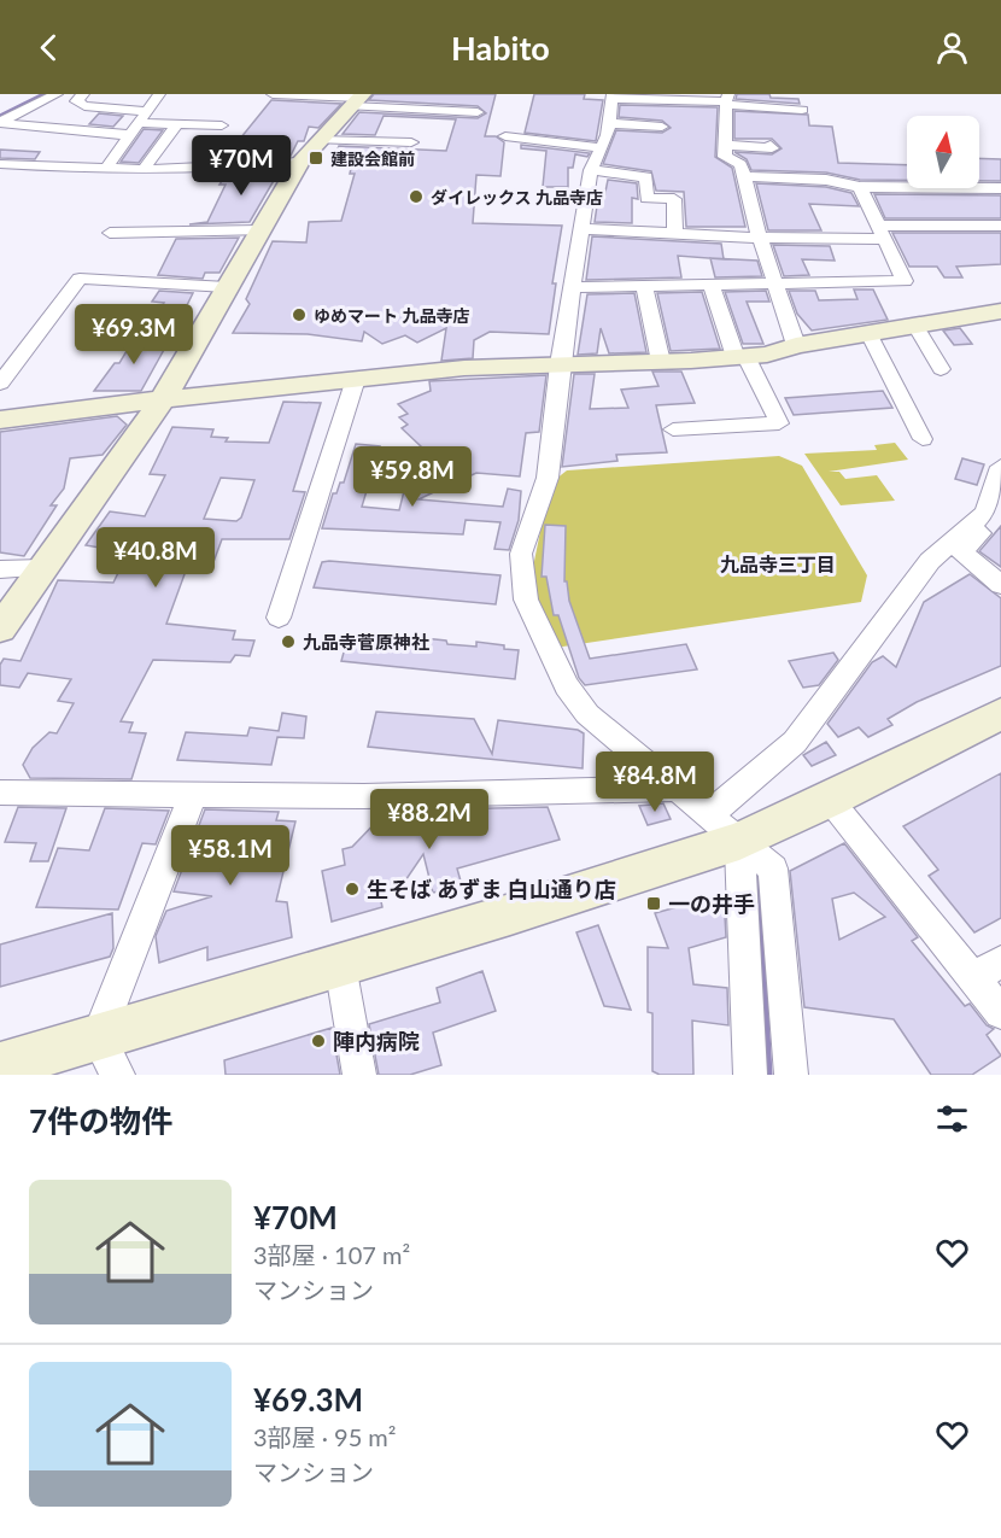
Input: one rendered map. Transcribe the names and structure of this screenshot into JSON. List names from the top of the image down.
{
  "districts": ["九品寺三丁目"],
  "places": {
    "transit": ["建設会館前", "一の井手"],
    "other": [
      "ダイレックス 九品寺店",
      "ゆめマート 九品寺店",
      "九品寺菅原神社",
      "生そば あずま 白山通り店",
      "陣内病院"
    ]
  },
  "north": "top",
  "page": {
    "header": "Habito",
    "price": [
      "¥70M",
      "¥69.3M",
      "¥59.8M",
      "¥40.8M",
      "¥84.8M",
      "¥88.2M",
      "¥58.1M"
    ],
    "heading": "7件の物件",
    "list": [
      {
        "name": "¥70M",
        "note": "3部屋 · 107 m² · マンション"
      },
      {
        "name": "¥69.3M",
        "note": "3部屋 · 95 m² · マンション"
      }
    ]
  }
}
